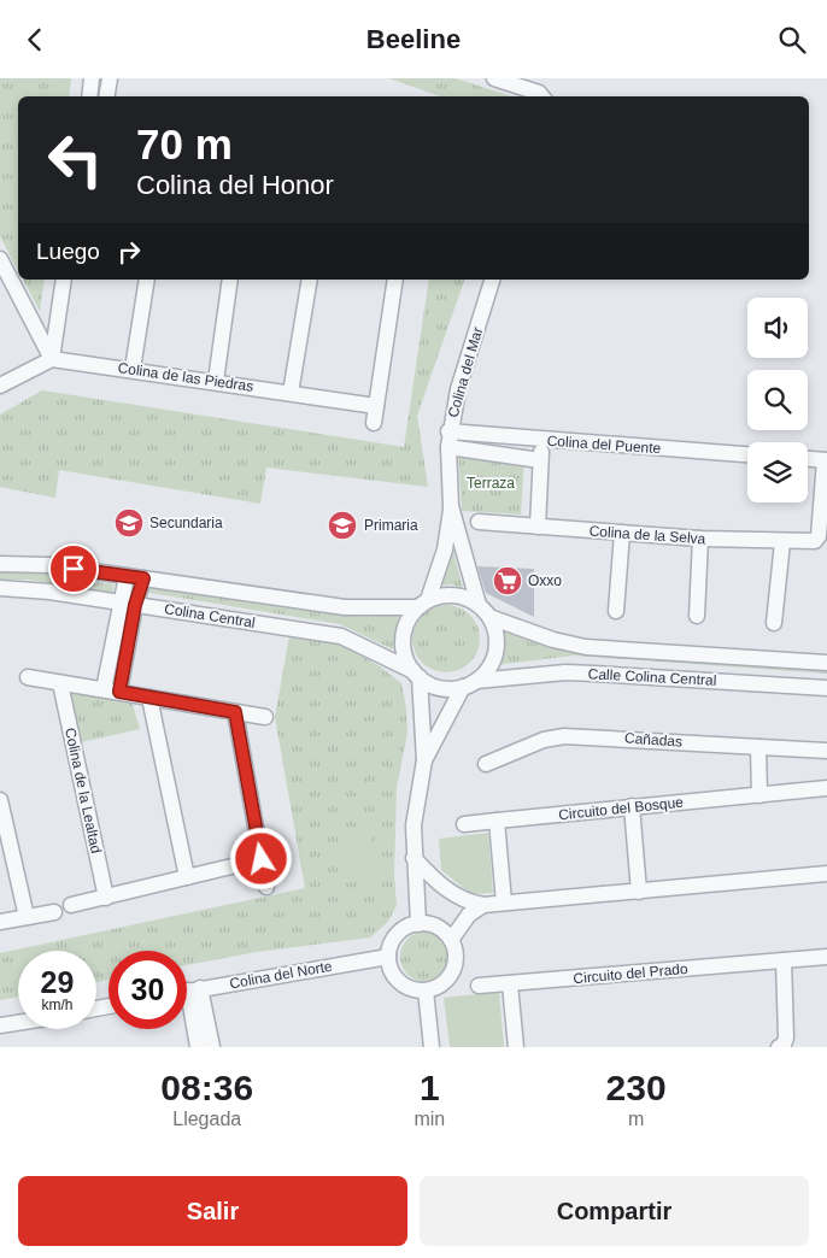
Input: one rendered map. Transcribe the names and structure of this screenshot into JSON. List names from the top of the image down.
{
  "streets": {
    "street": [
      "Colina del Mar",
      "Colina de las Piedras",
      "Colina del Puente",
      "Colina de la Selva",
      "Colina Central",
      "Calle Colina Central",
      "Cañadas",
      "Colina de la Lealtad",
      "Circuito del Bosque",
      "Circuito del Prado",
      "Colina del Norte"
    ]
  },
  "crossings": [
    ["Colina del Mar", "Colina del Puente"],
    ["Colina del Mar", "Colina Central"],
    ["Colina del Mar", "Calle Colina Central"],
    ["Colina Central", "Calle Colina Central"]
  ],
  "parks": ["Terraza"],
  "places": {
    "school or university": ["Secundaria", "Primaria"],
    "supermarket": ["Oxxo"]
  },
  "page": {
    "header": "Beeline",
    "turn": ["70 m", "Colina del Honor"],
    "then": "Luego",
    "speed": "29 km/h",
    "limit": "30",
    "eta": [
      "08:36",
      "Llegada",
      "1",
      "min",
      "230",
      "m"
    ],
    "buttons": ["Salir", "Compartir"]
  }
}
